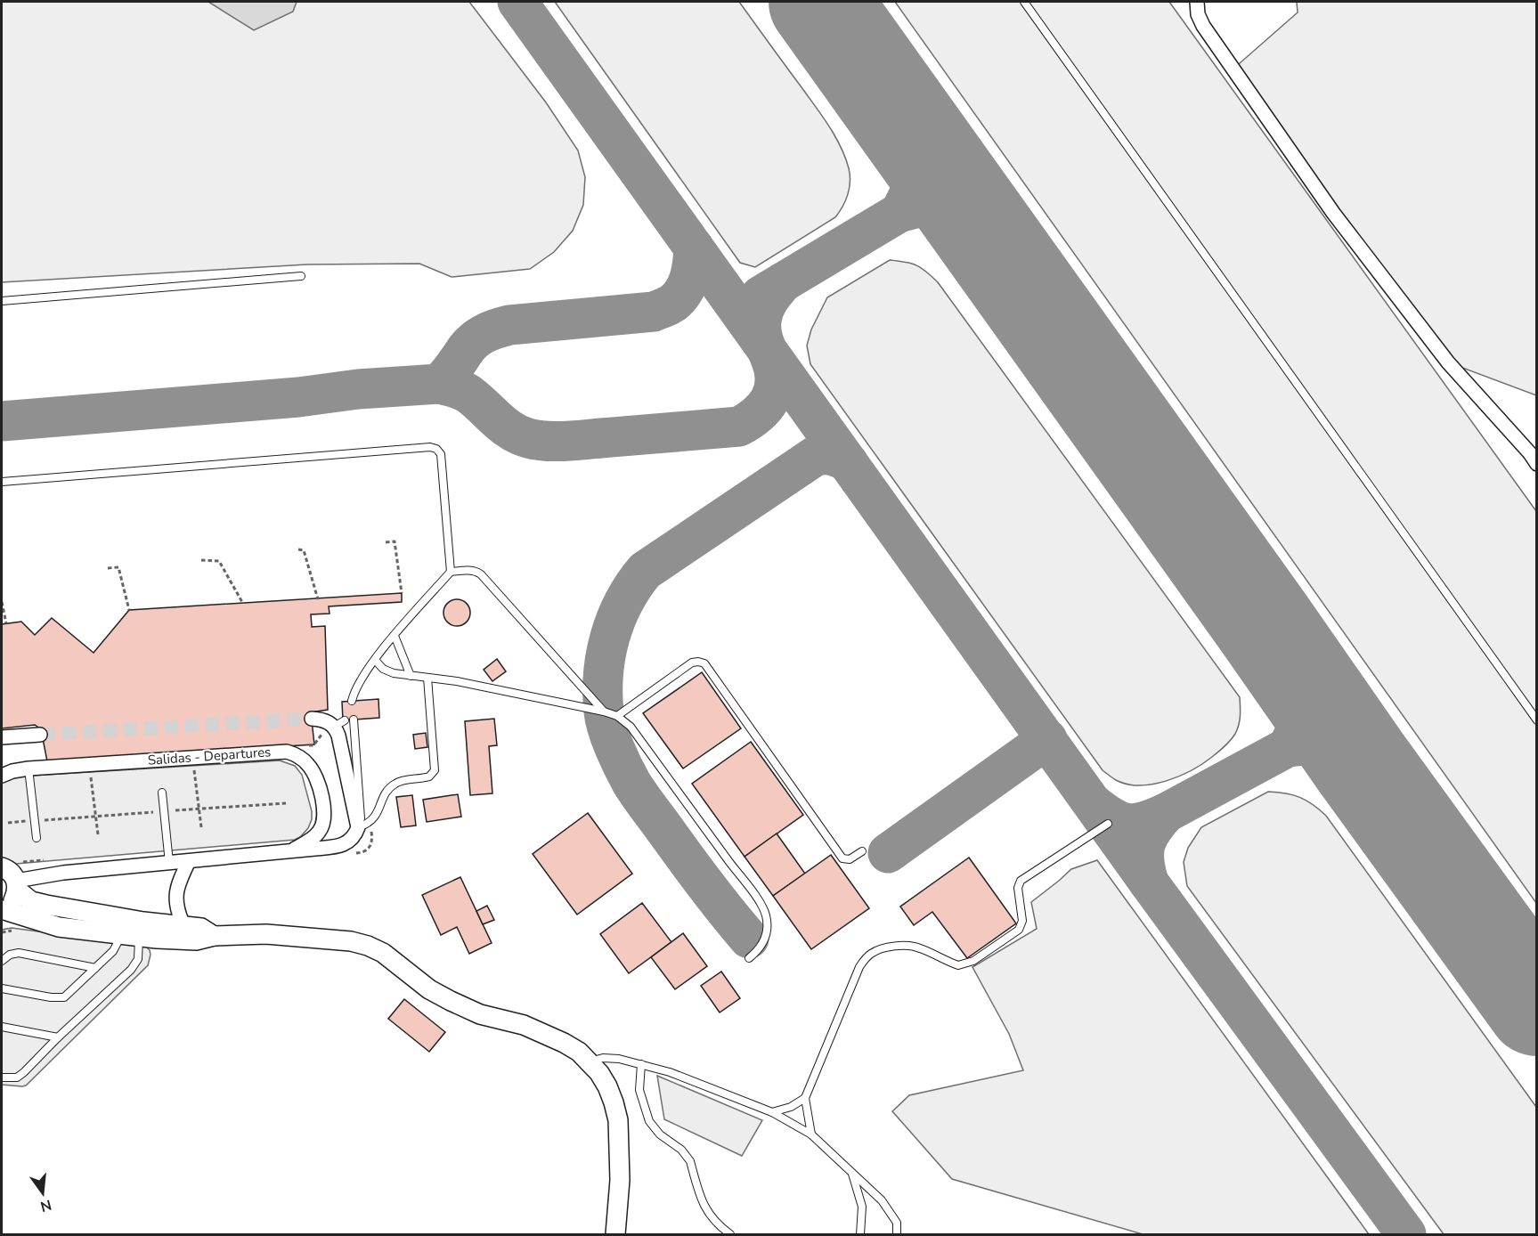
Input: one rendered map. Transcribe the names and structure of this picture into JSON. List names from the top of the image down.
{
  "streets": {
    "street": ["Salidas - Departures"]
  },
  "north": "bottom"
}
